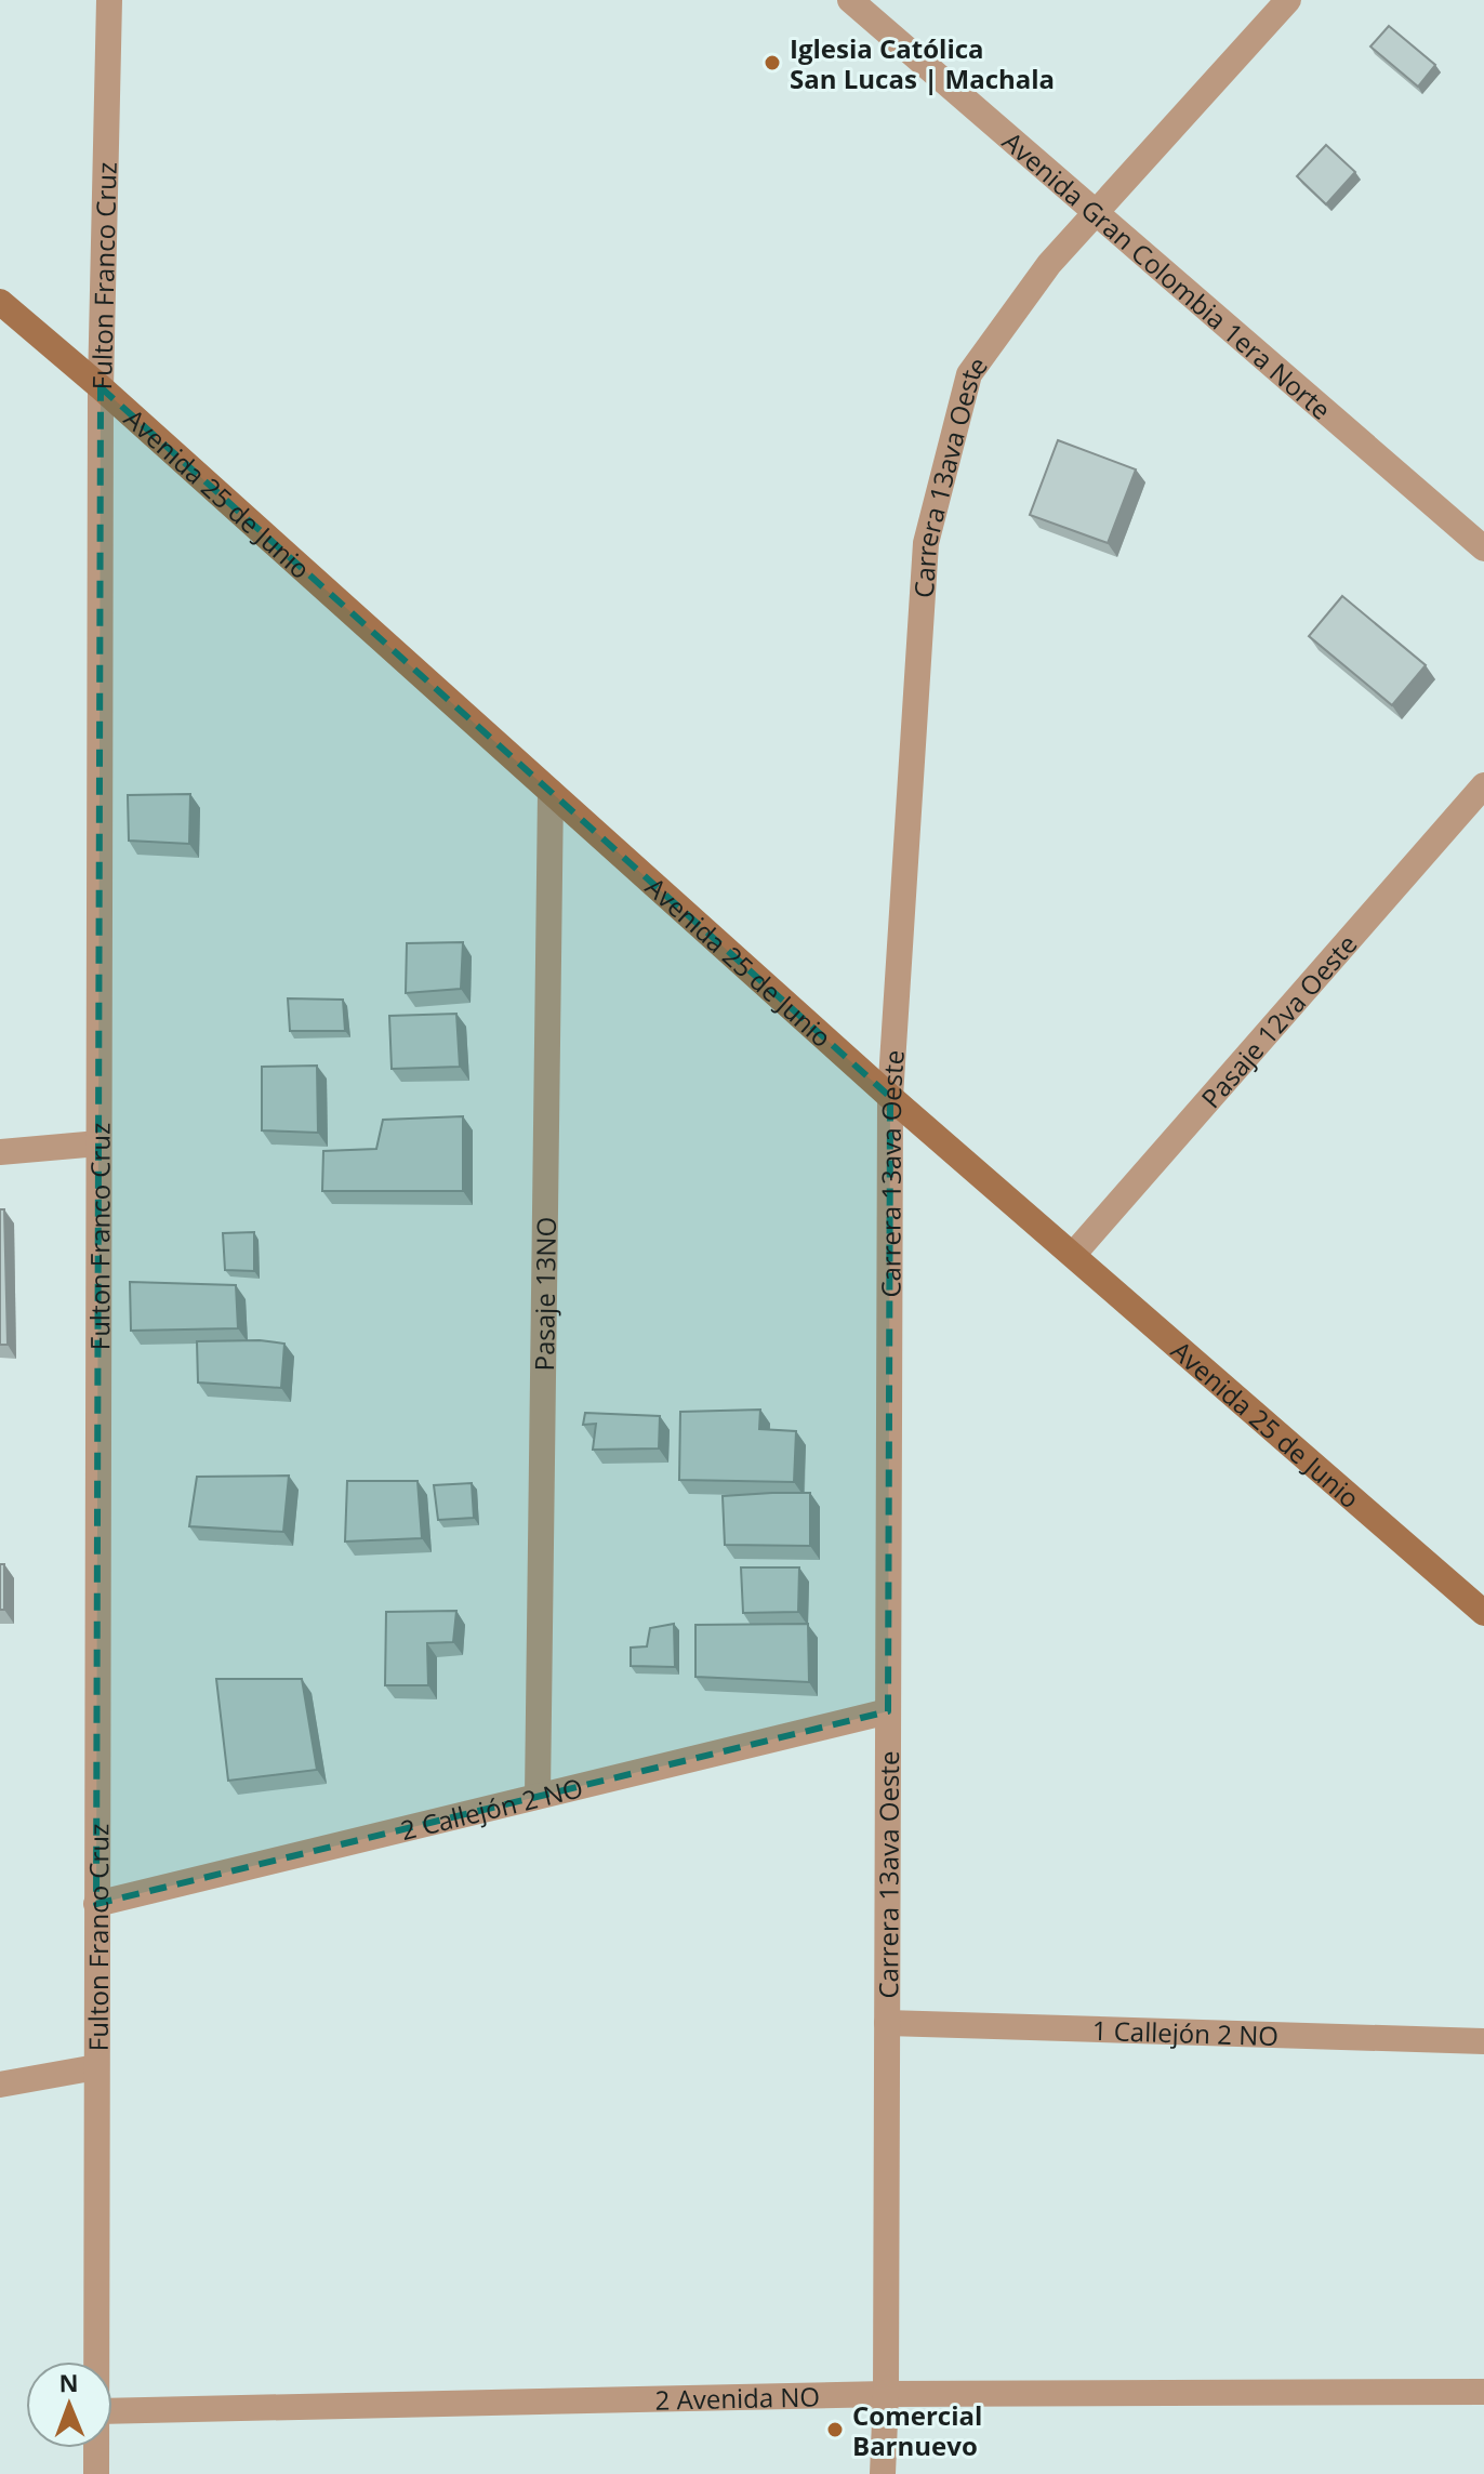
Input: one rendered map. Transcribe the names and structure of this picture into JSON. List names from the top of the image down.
{
  "streets": {
    "street": [
      "Avenida Gran Colombia 1era Norte",
      "Fulton Franco Cruz",
      "Carrera 13ava Oeste",
      "Avenida 25 de Junio",
      "Pasaje 12va Oeste",
      "Pasaje 13NO",
      "2 Callejón 2 NO",
      "1 Callejón 2 NO",
      "2 Avenida NO"
    ]
  },
  "crossings": [
    ["Avenida Gran Colombia 1era Norte", "Carrera 13ava Oeste"],
    ["Fulton Franco Cruz", "Avenida 25 de Junio"],
    ["Fulton Franco Cruz", "2 Callejón 2 NO"],
    ["Carrera 13ava Oeste", "Avenida 25 de Junio"],
    ["Carrera 13ava Oeste", "2 Callejón 2 NO"],
    ["Carrera 13ava Oeste", "1 Callejón 2 NO"],
    ["Carrera 13ava Oeste", "2 Avenida NO"],
    ["Avenida 25 de Junio", "Pasaje 12va Oeste"],
    ["Avenida 25 de Junio", "Pasaje 13NO"],
    ["Pasaje 13NO", "2 Callejón 2 NO"]
  ],
  "places": ["Iglesia Católica San Lucas | Machala", "Comercial Barnuevo"],
  "north": "top"
}
